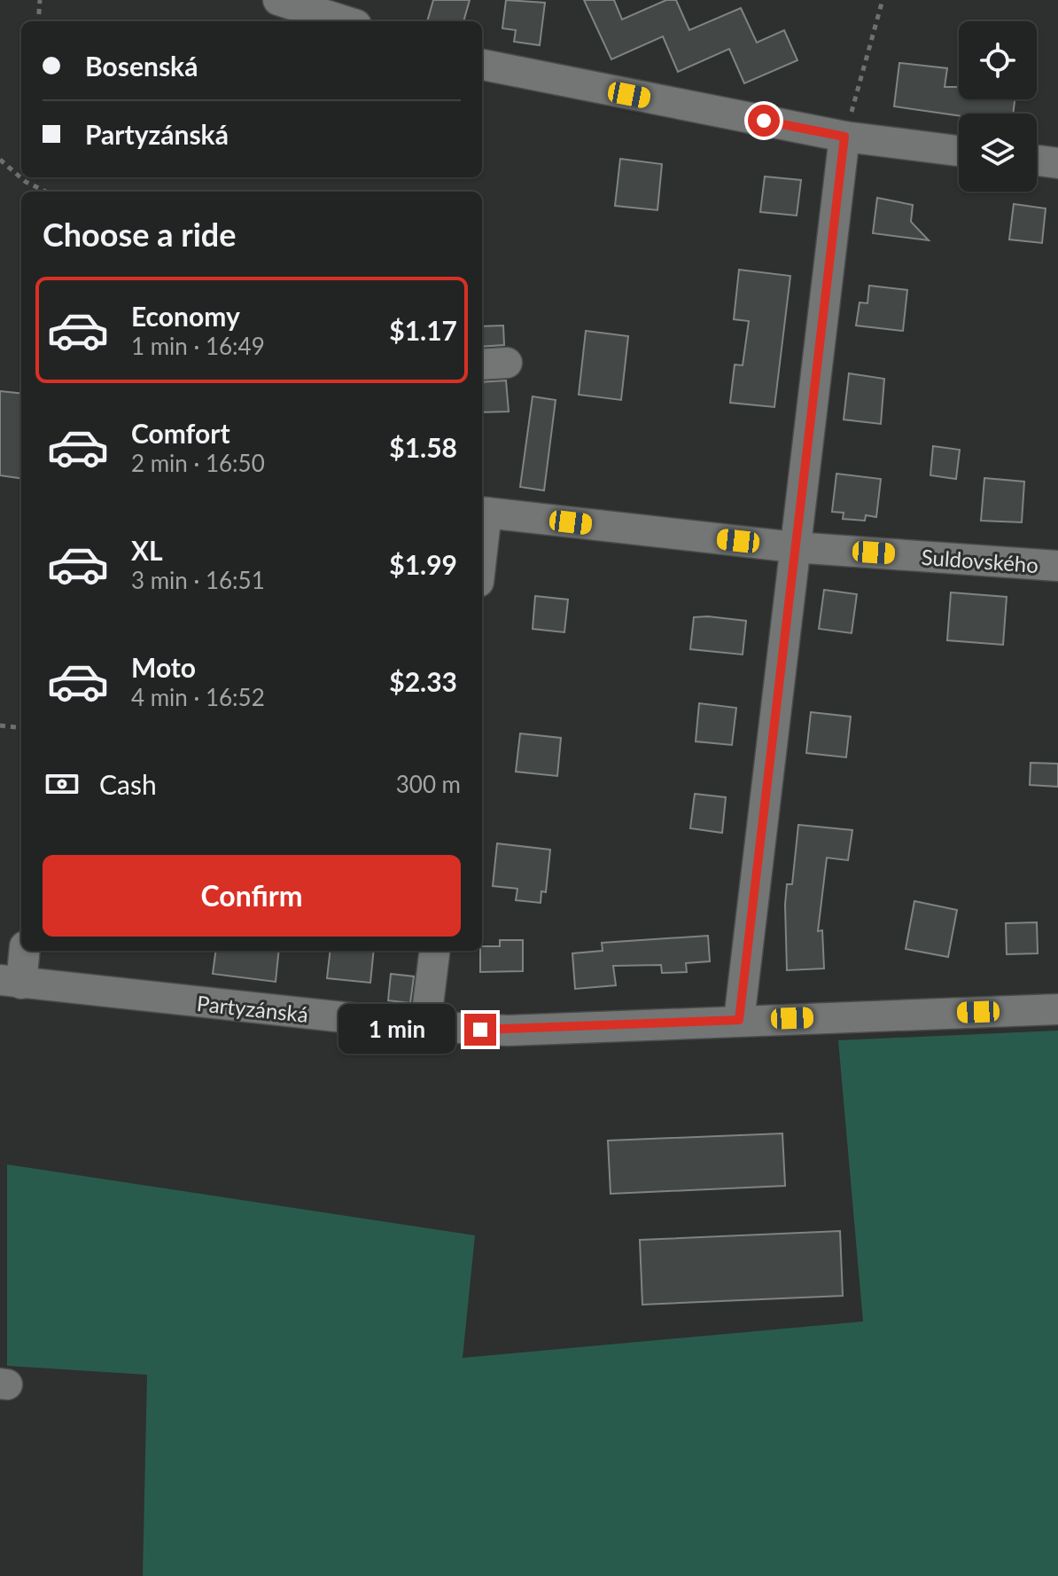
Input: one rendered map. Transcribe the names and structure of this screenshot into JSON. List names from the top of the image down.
{
  "streets": {
    "street": ["Suldovského", "Partyzánská"]
  },
  "page": {
    "banner": ["Bosenská", "Partyzánská"],
    "heading": "Choose a ride",
    "list": [
      {
        "name": "Economy",
        "note": "1 min · 16:49",
        "value": "$1.17"
      },
      {
        "name": "Comfort",
        "note": "2 min · 16:50",
        "value": "$1.58"
      },
      {
        "name": "XL",
        "note": "3 min · 16:51",
        "value": "$1.99"
      },
      {
        "name": "Moto",
        "note": "4 min · 16:52",
        "value": "$2.33"
      }
    ],
    "pay": ["Cash", "300 m"],
    "buttons": "Confirm",
    "bubble": "1 min"
  }
}
